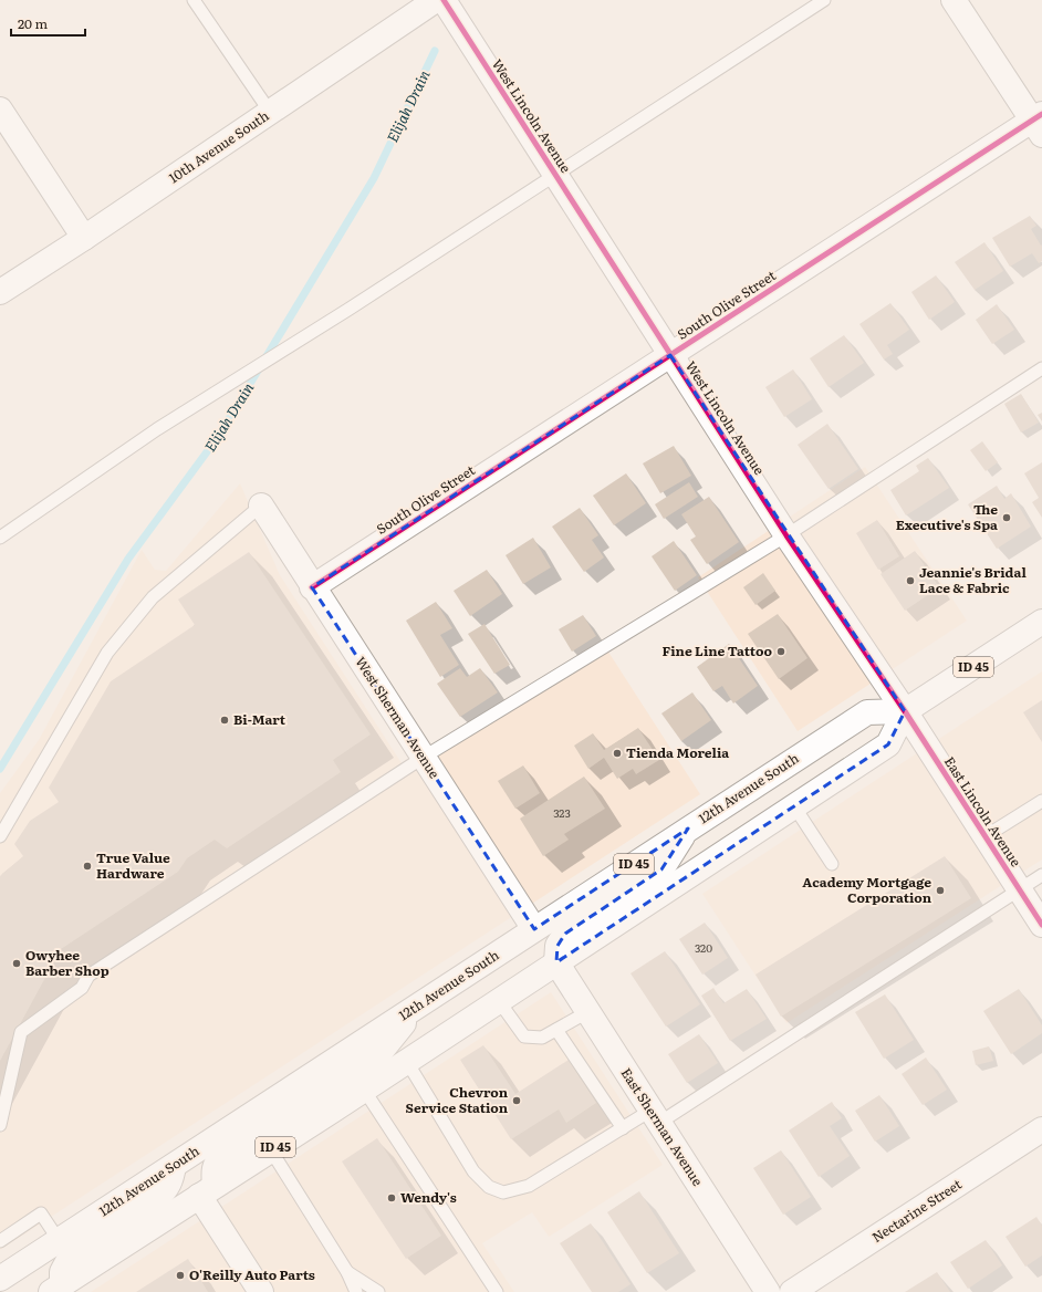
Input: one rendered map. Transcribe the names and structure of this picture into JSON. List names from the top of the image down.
{
  "streets": {
    "street": [
      "West Lincoln Avenue",
      "10th Avenue South",
      "South Olive Street",
      "ID 45",
      "West Sherman Avenue",
      "12th Avenue South",
      "East Lincoln Avenue",
      "East Sherman Avenue",
      "Nectarine Street"
    ]
  },
  "crossings": [
    ["West Lincoln Avenue", "South Olive Street"],
    ["West Lincoln Avenue", "ID 45"],
    ["West Lincoln Avenue", "12th Avenue South"],
    ["West Lincoln Avenue", "East Lincoln Avenue"],
    ["South Olive Street", "West Sherman Avenue"],
    ["ID 45", "12th Avenue South"],
    ["ID 45", "East Lincoln Avenue"],
    ["ID 45", "East Sherman Avenue"],
    ["West Sherman Avenue", "12th Avenue South"],
    ["12th Avenue South", "East Lincoln Avenue"]
  ],
  "water": ["Elijah Drain"],
  "places": [
    "The Executive's Spa",
    "Jeannie's Bridal Lace & Fabric",
    "Fine Line Tattoo",
    "Bi-Mart",
    "Tienda Morelia",
    "True Value Hardware",
    "Academy Mortgage Corporation",
    "Owyhee Barber Shop",
    "Chevron Service Station",
    "Wendy's",
    "O'Reilly Auto Parts"
  ],
  "house_numbers": ["323", "320"],
  "scale_bar": "20 m"
}
